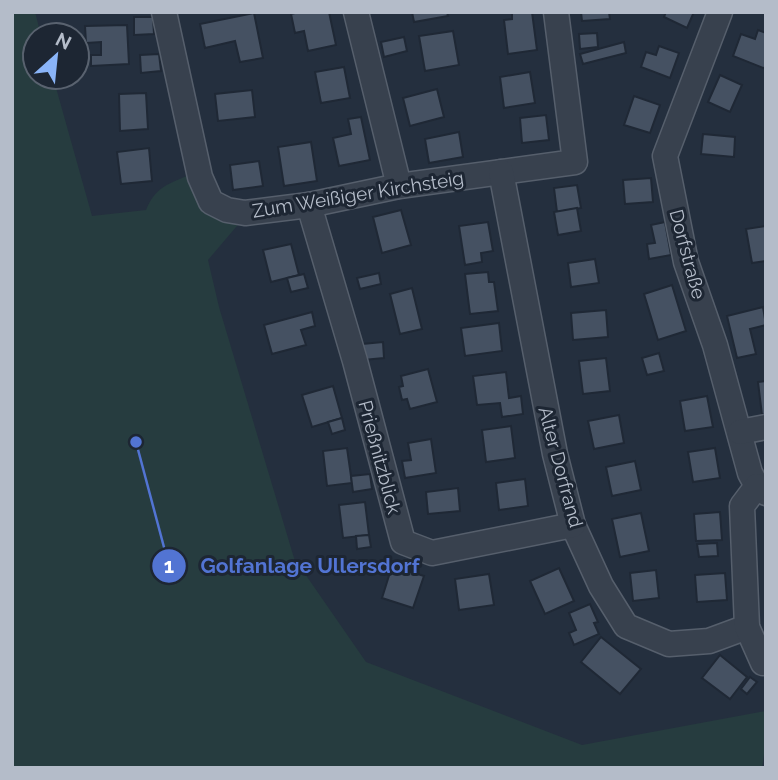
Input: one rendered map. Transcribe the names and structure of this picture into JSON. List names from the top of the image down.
{
  "streets": {
    "street": [
      "Zum Weißiger Kirchsteig",
      "Dorfstraße",
      "Prießnitzblick",
      "Alter Dorfrand"
    ]
  },
  "crossings": [
    ["Zum Weißiger Kirchsteig", "Prießnitzblick"],
    ["Zum Weißiger Kirchsteig", "Alter Dorfrand"],
    ["Prießnitzblick", "Alter Dorfrand"]
  ],
  "places": ["Golfanlage Ullersdorf"],
  "north": "top right"
}
